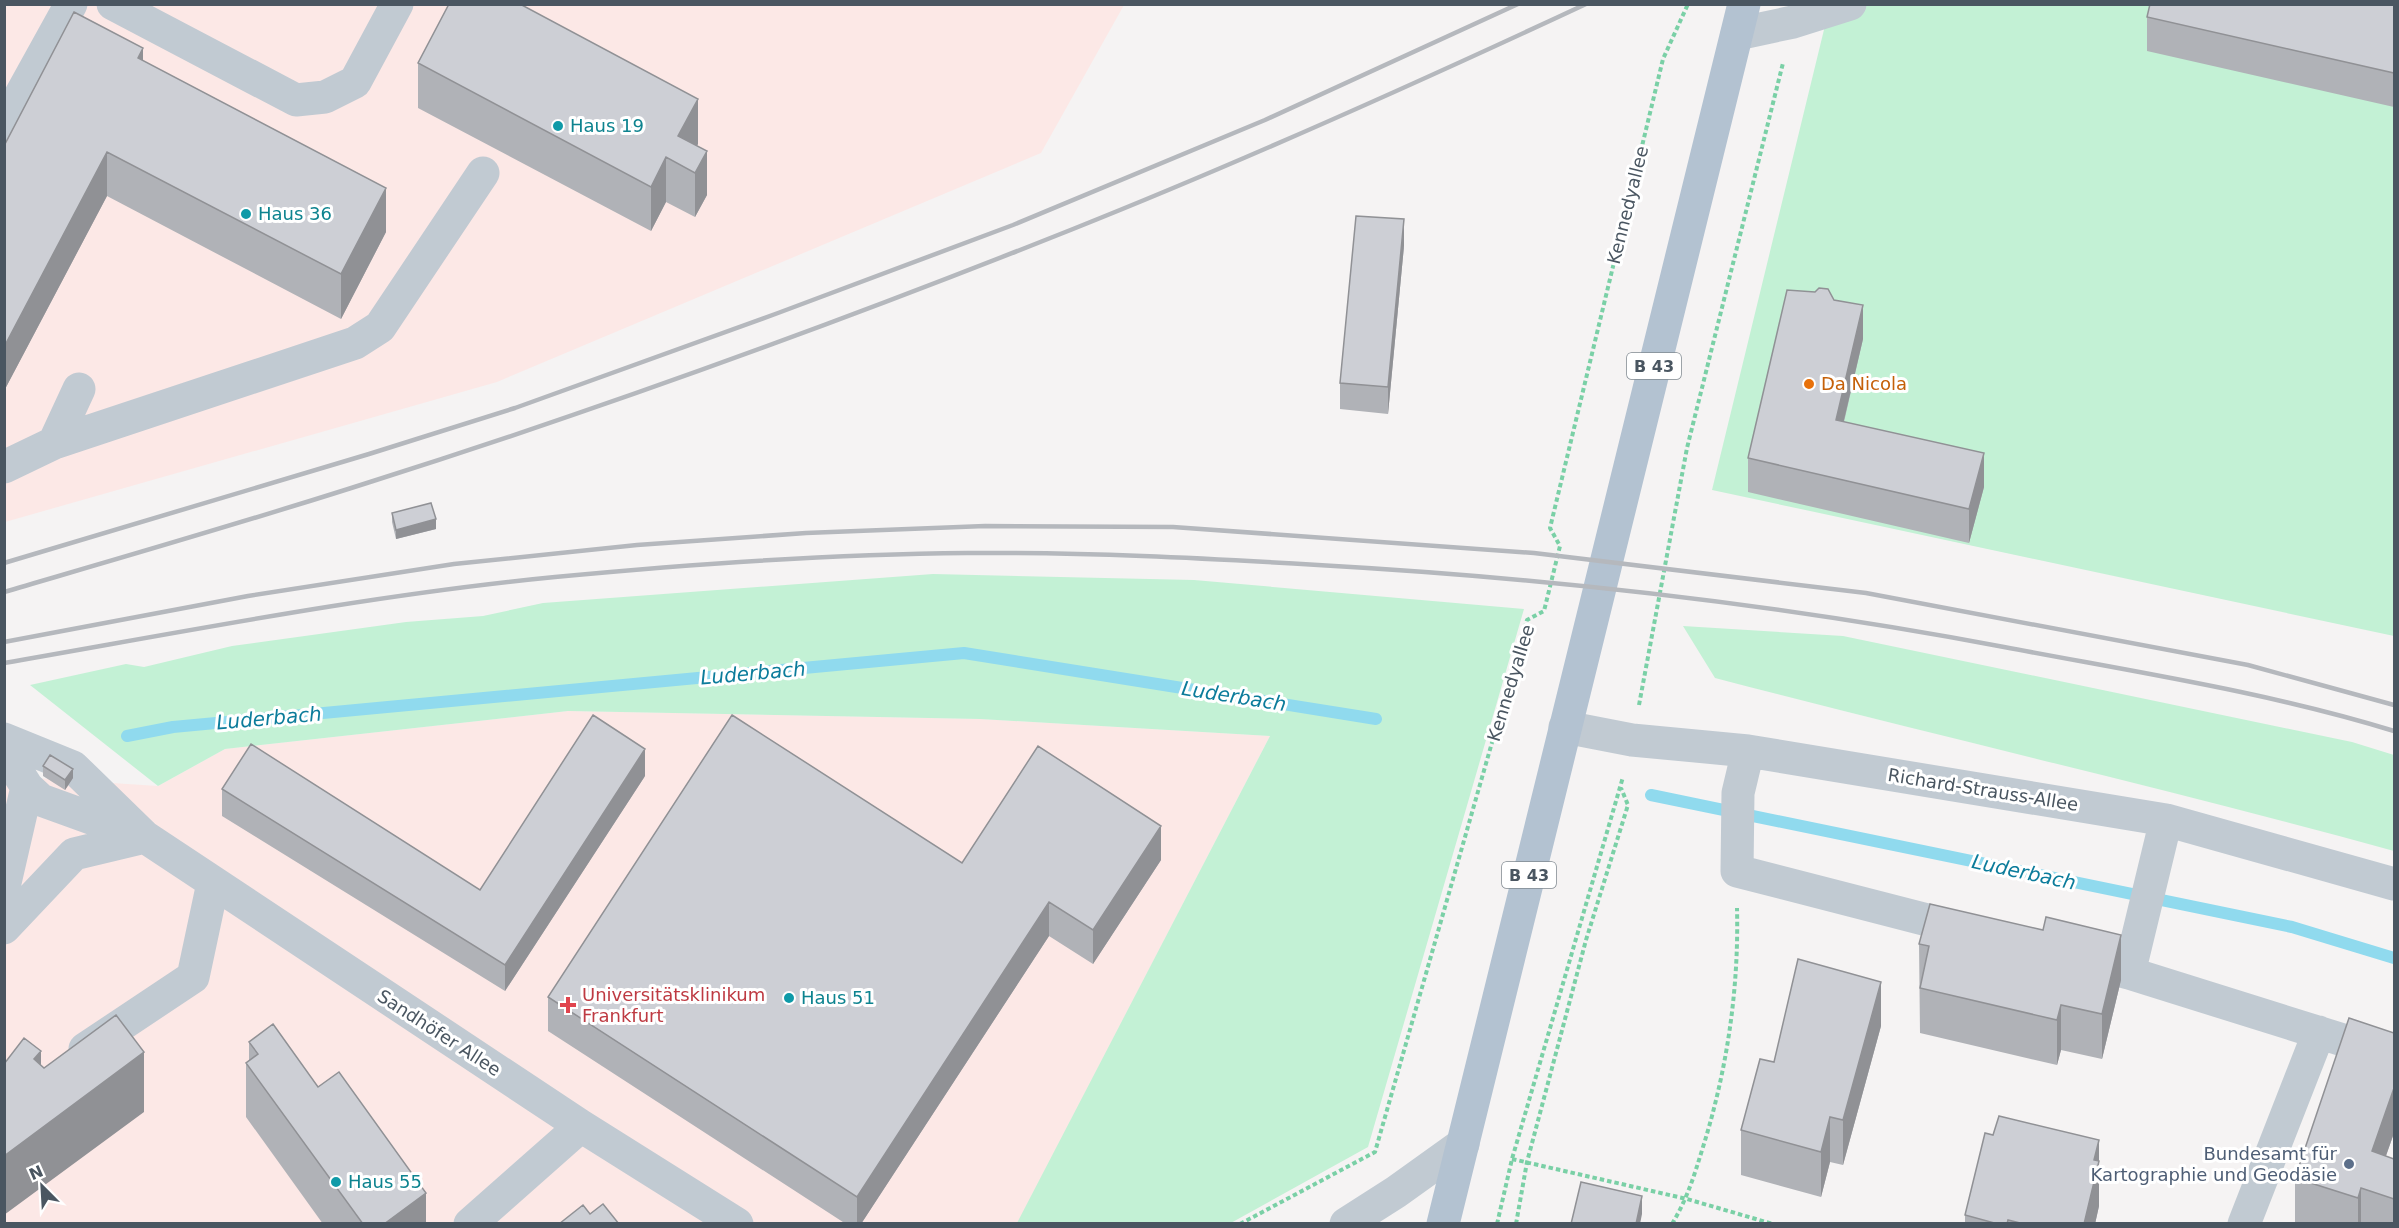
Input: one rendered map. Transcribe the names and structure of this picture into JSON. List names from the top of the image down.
{
  "streets": {
    "main road": ["B 43"],
    "street": ["Richard-Strauss-Allee", "Sandhöfer Allee"],
    "path": ["Kennedyallee"]
  },
  "crossings": [
    ["B 43", "Richard-Strauss-Allee"]
  ],
  "water": ["Luderbach"],
  "places": {
    "other": [
      "Haus 19",
      "Haus 36",
      "Da Nicola",
      "Haus 51",
      "Bundesamt für Kartographie und Geodäsie",
      "Haus 55"
    ],
    "health": ["Universitätsklinikum Frankfurt"]
  },
  "north": "top left"
}
